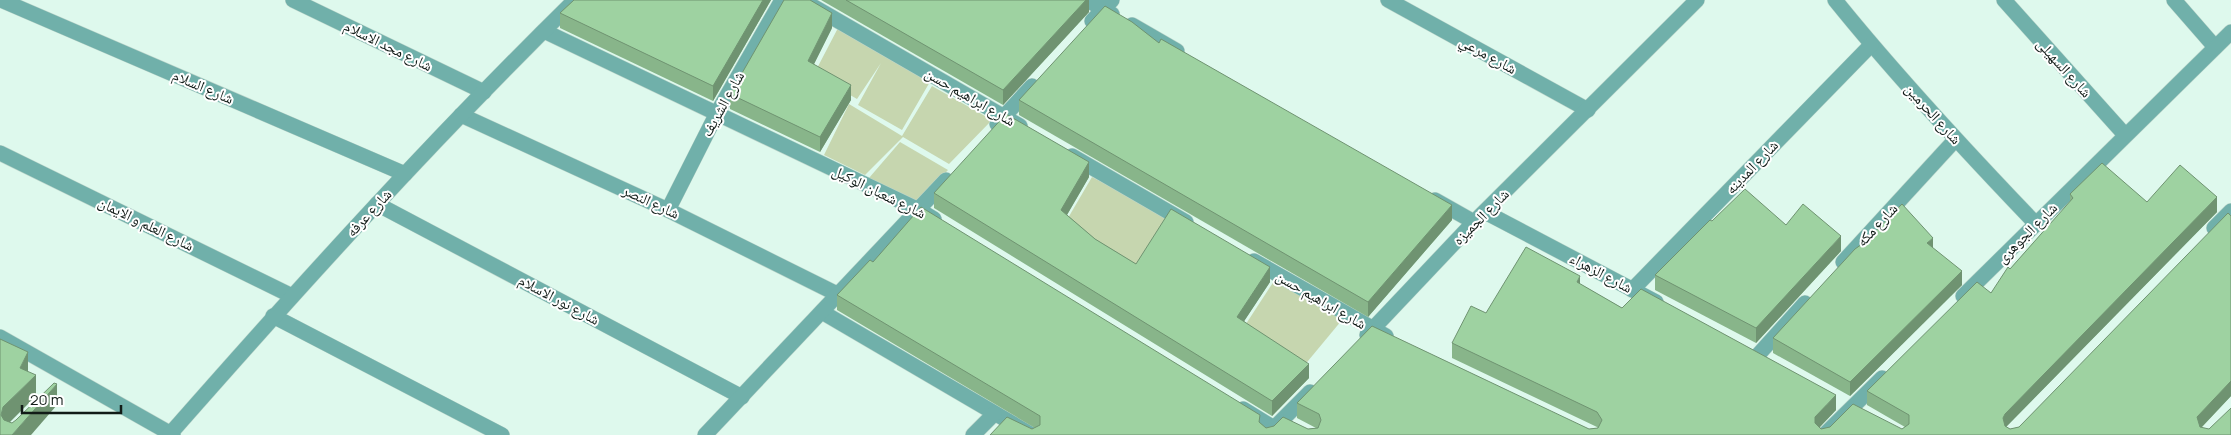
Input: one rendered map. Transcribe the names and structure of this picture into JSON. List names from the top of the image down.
{
  "streets": {
    "street": [
      "شارع مجد الاسلام",
      "شارع مرعي",
      "شارع السهيلى",
      "شارع السلام",
      "شارع ابراهيم حسن",
      "شارع الشريف",
      "شارع الحرمين",
      "شارع المدينه",
      "شارع شعبان الوكيل",
      "شارع النصر",
      "شارع عرفه",
      "شارع الجميزه",
      "شارع العلم و الايمان",
      "شارع مكه",
      "شارع الجوهرى",
      "شارع الزهراء",
      "شارع نور الاسلام"
    ]
  },
  "crossings": [
    ["شارع مجد الاسلام", "شارع عرفه"],
    ["شارع مرعي", "شارع الجميزه"],
    ["شارع السهيلى", "شارع الجوهرى"],
    ["شارع السلام", "شارع عرفه"],
    ["شارع ابراهيم حسن", "شارع الجميزه"],
    ["شارع الشريف", "شارع شعبان الوكيل"],
    ["شارع الشريف", "شارع النصر"],
    ["شارع الحرمين", "شارع المدينه"],
    ["شارع الحرمين", "شارع مكه"],
    ["شارع الحرمين", "شارع الجوهرى"],
    ["شارع المدينه", "شارع الزهراء"],
    ["شارع شعبان الوكيل", "شارع عرفه"],
    ["شارع النصر", "شارع عرفه"],
    ["شارع عرفه", "شارع العلم و الايمان"],
    ["شارع عرفه", "شارع نور الاسلام"],
    ["شارع الجميزه", "شارع الزهراء"]
  ],
  "scale_bar": "20 m"
}
